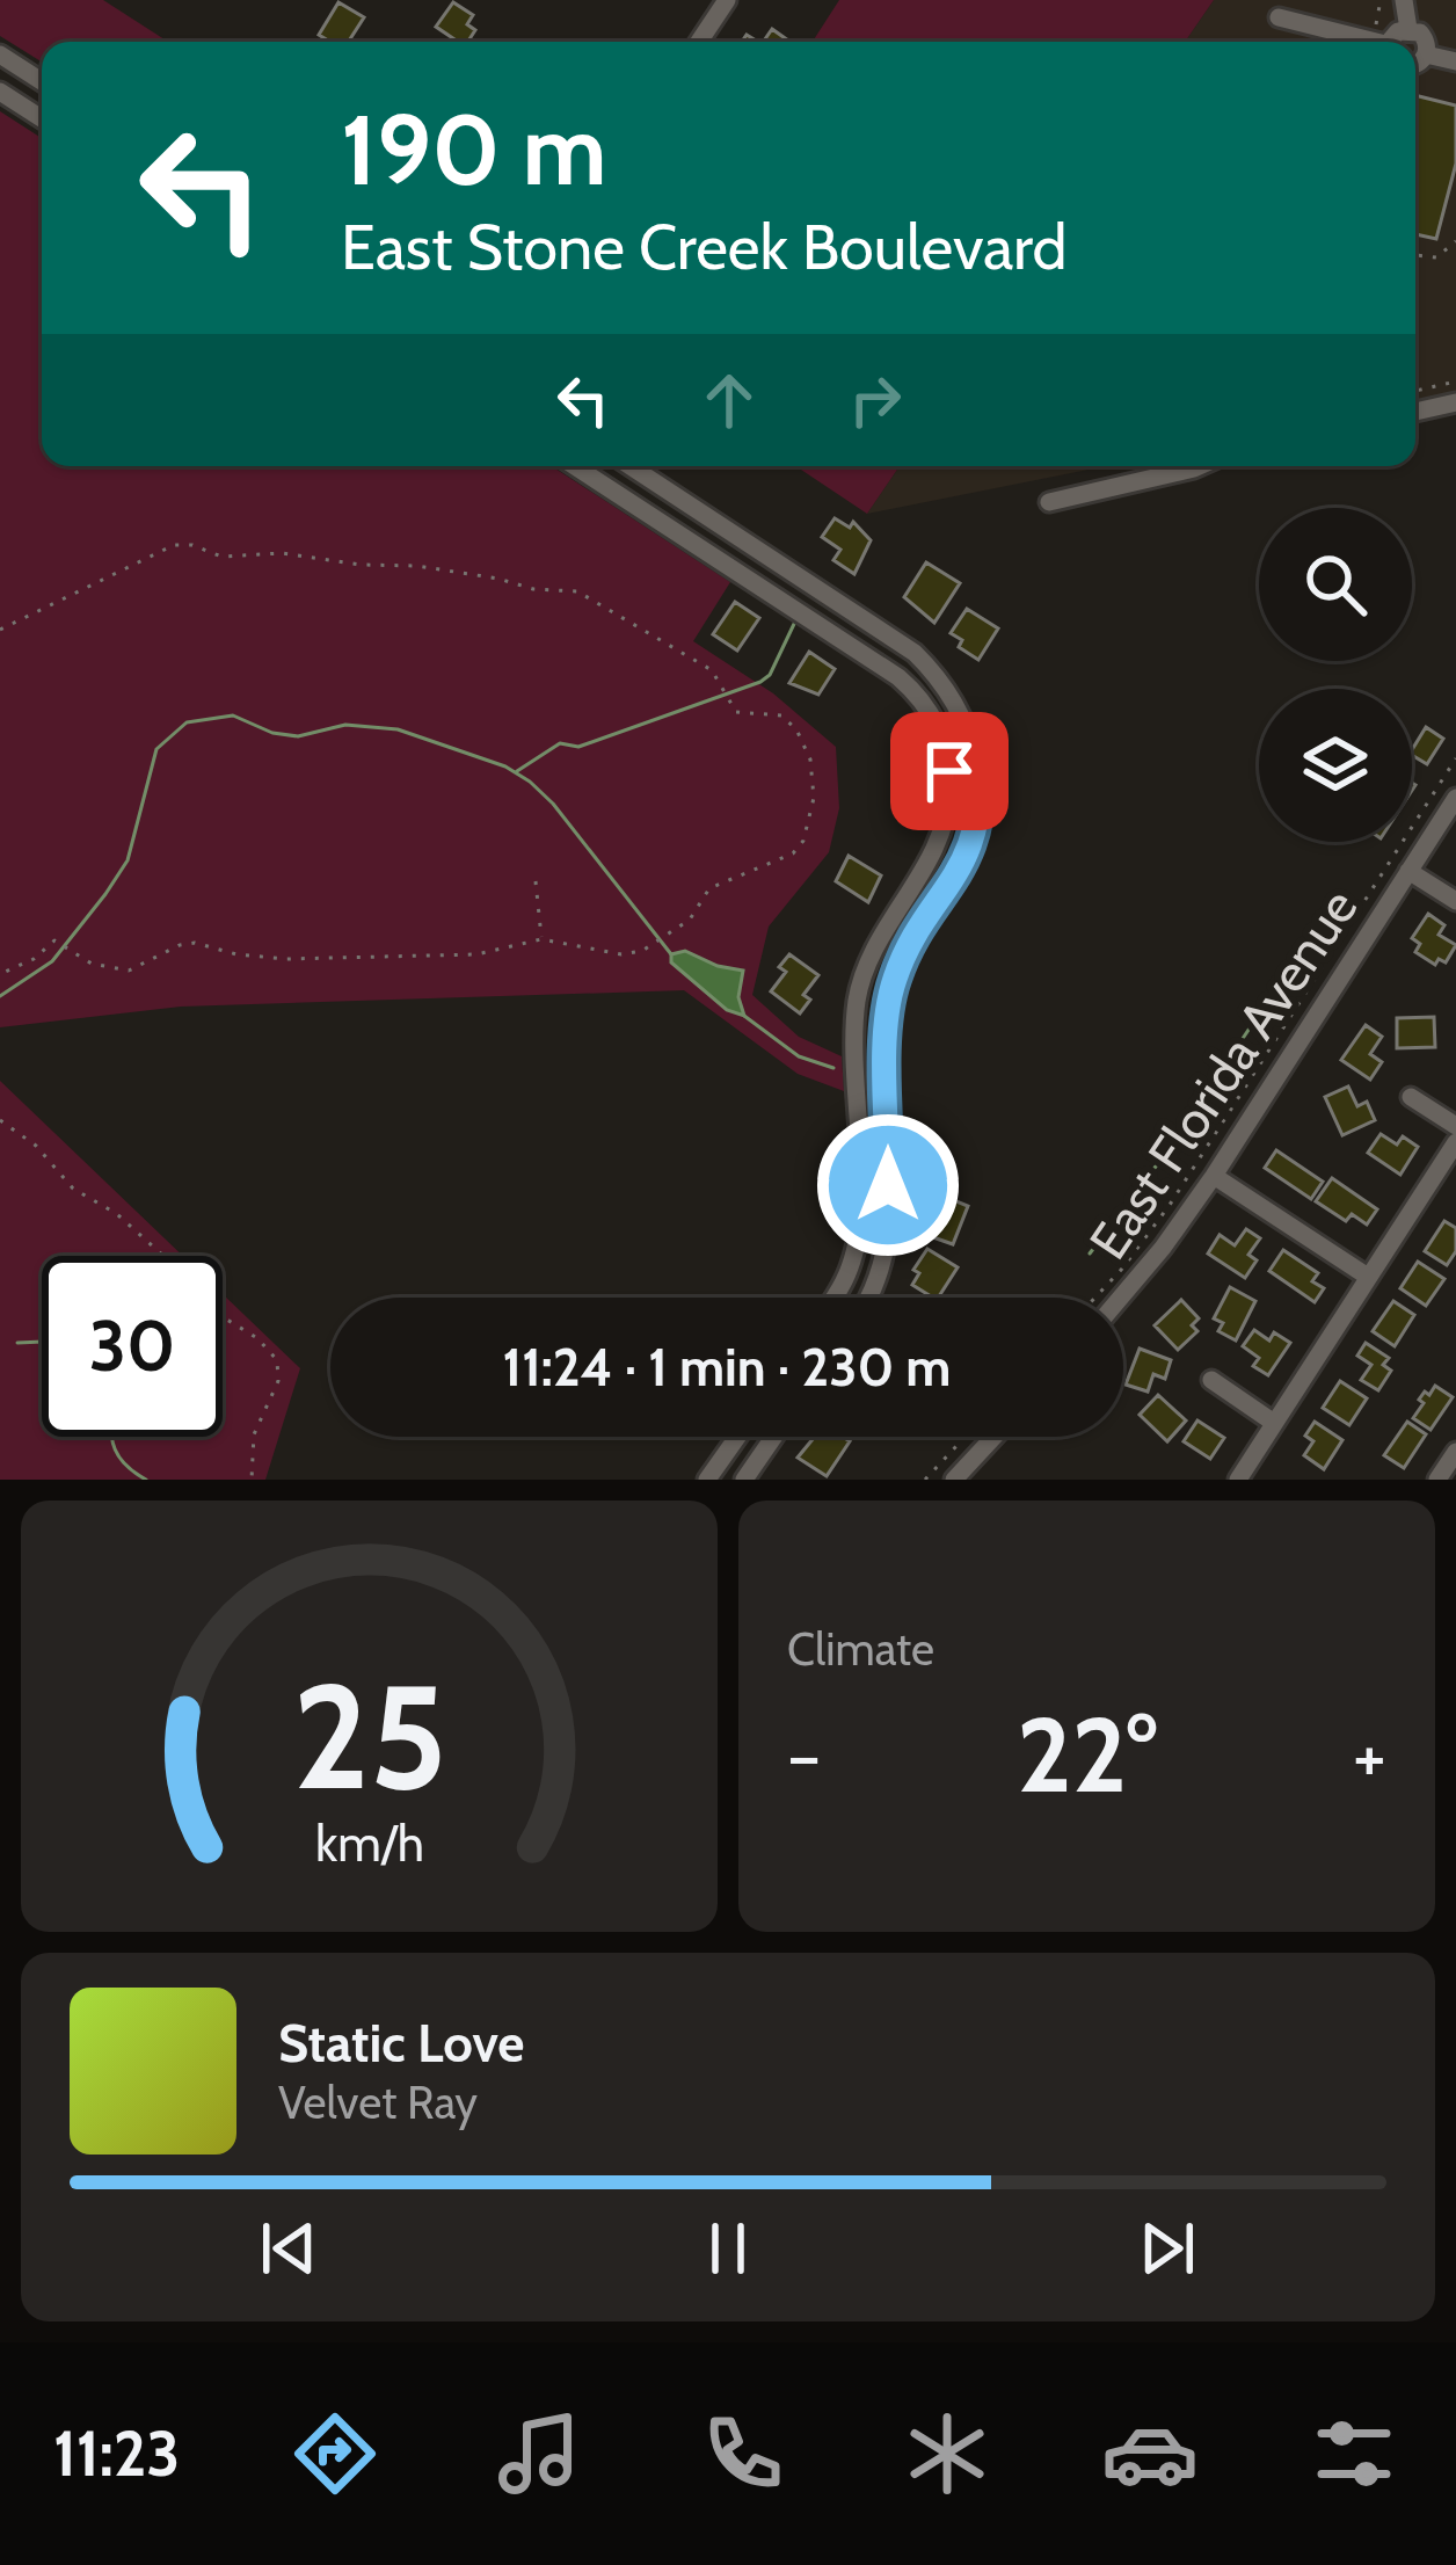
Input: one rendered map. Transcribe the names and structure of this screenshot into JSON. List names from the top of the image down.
{
  "streets": {
    "street": ["East Florida Avenue"]
  },
  "page": {
    "turn": ["190 m", "East Stone Creek Boulevard"],
    "limit": "30",
    "trip": "11:24 · 1 min · 230 m",
    "tile": "Climate",
    "heat": ["−", "22°", "+"],
    "song": ["Static Love", "Velvet Ray"],
    "tabs": "11:23",
    "gauge": ["25", "km/h"]
  }
}
